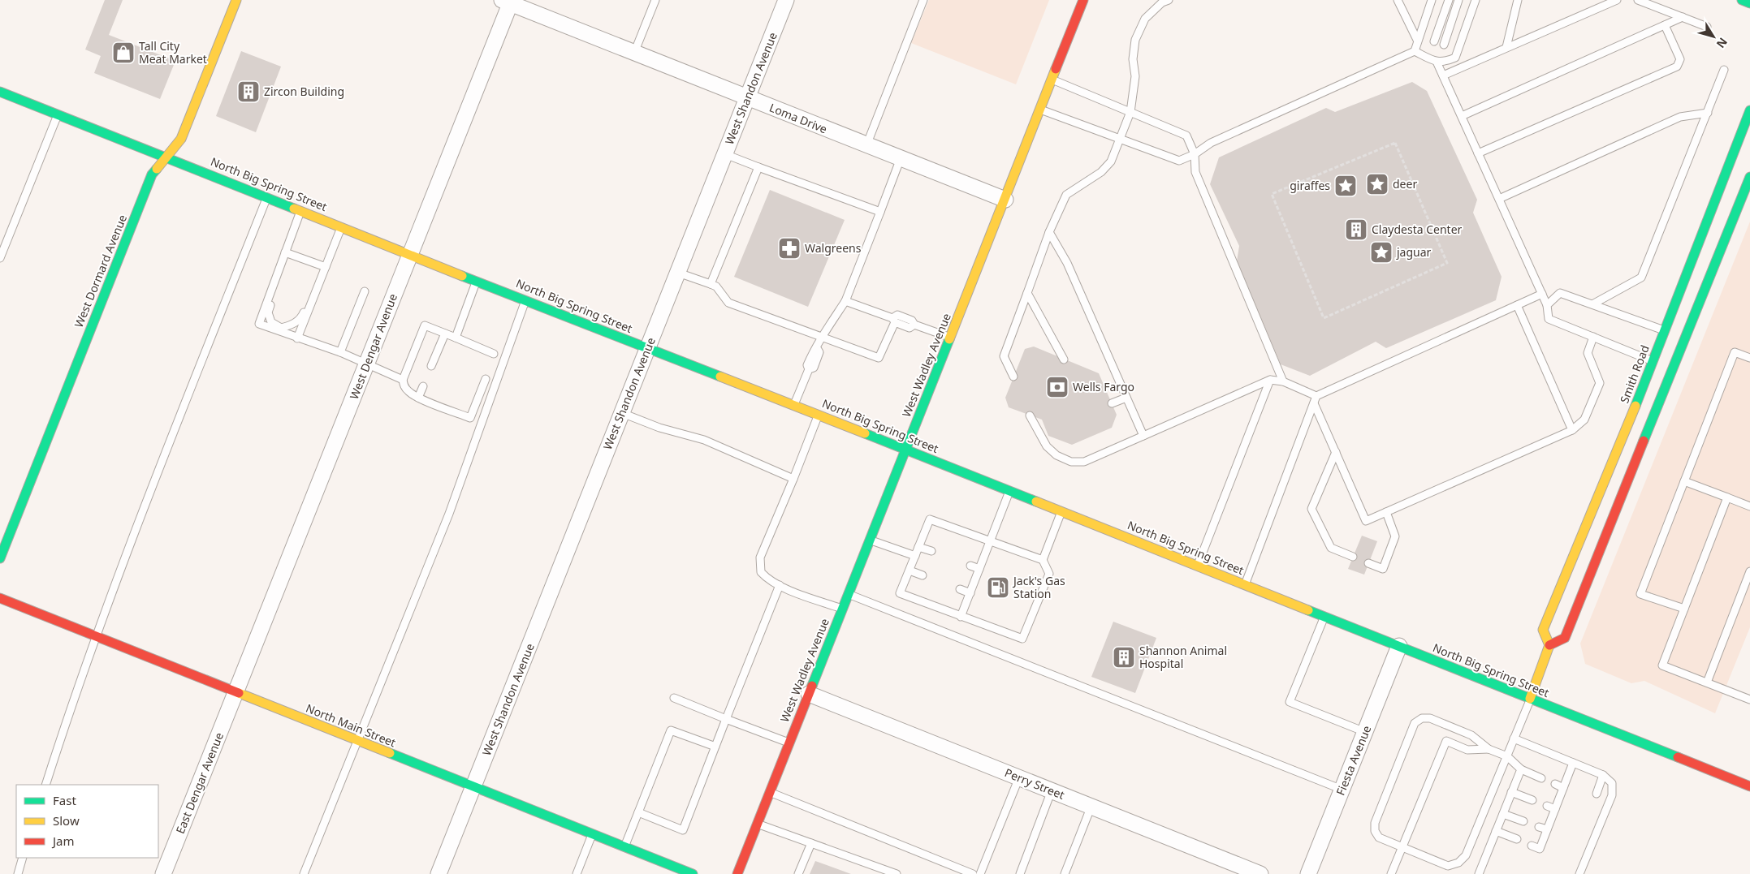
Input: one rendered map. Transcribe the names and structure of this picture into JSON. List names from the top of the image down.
{
  "streets": {
    "main road": [
      "North Big Spring Street",
      "West Dormard Avenue",
      "West Wadley Avenue",
      "Smith Road",
      "North Main Street"
    ],
    "street": [
      "West Shandon Avenue",
      "Loma Drive",
      "West Dengar Avenue",
      "Fiesta Avenue",
      "East Dengar Avenue",
      "Perry Street"
    ]
  },
  "crossings": [
    ["West Shandon Avenue", "Loma Drive"],
    ["West Shandon Avenue", "North Big Spring Street"],
    ["West Shandon Avenue", "North Main Street"],
    ["Loma Drive", "West Dengar Avenue"],
    ["Loma Drive", "West Wadley Avenue"],
    ["North Big Spring Street", "West Dormard Avenue"],
    ["North Big Spring Street", "West Dengar Avenue"],
    ["North Big Spring Street", "West Wadley Avenue"],
    ["North Big Spring Street", "Fiesta Avenue"],
    ["West Dengar Avenue", "North Main Street"],
    ["West Dengar Avenue", "East Dengar Avenue"],
    ["West Wadley Avenue", "Perry Street"],
    ["North Main Street", "East Dengar Avenue"]
  ],
  "places": {
    "shop": ["Tall City Meat Market"],
    "building": ["Zircon Building", "Claydesta Center", "Shannon Animal Hospital"],
    "place": ["deer", "giraffes", "jaguar"],
    "pharmacy": ["Walgreens"],
    "bank": ["Wells Fargo"],
    "fuel station": ["Jack's Gas Station"]
  },
  "legend": ["Fast", "Slow", "Jam"],
  "north": "bottom right"
}
